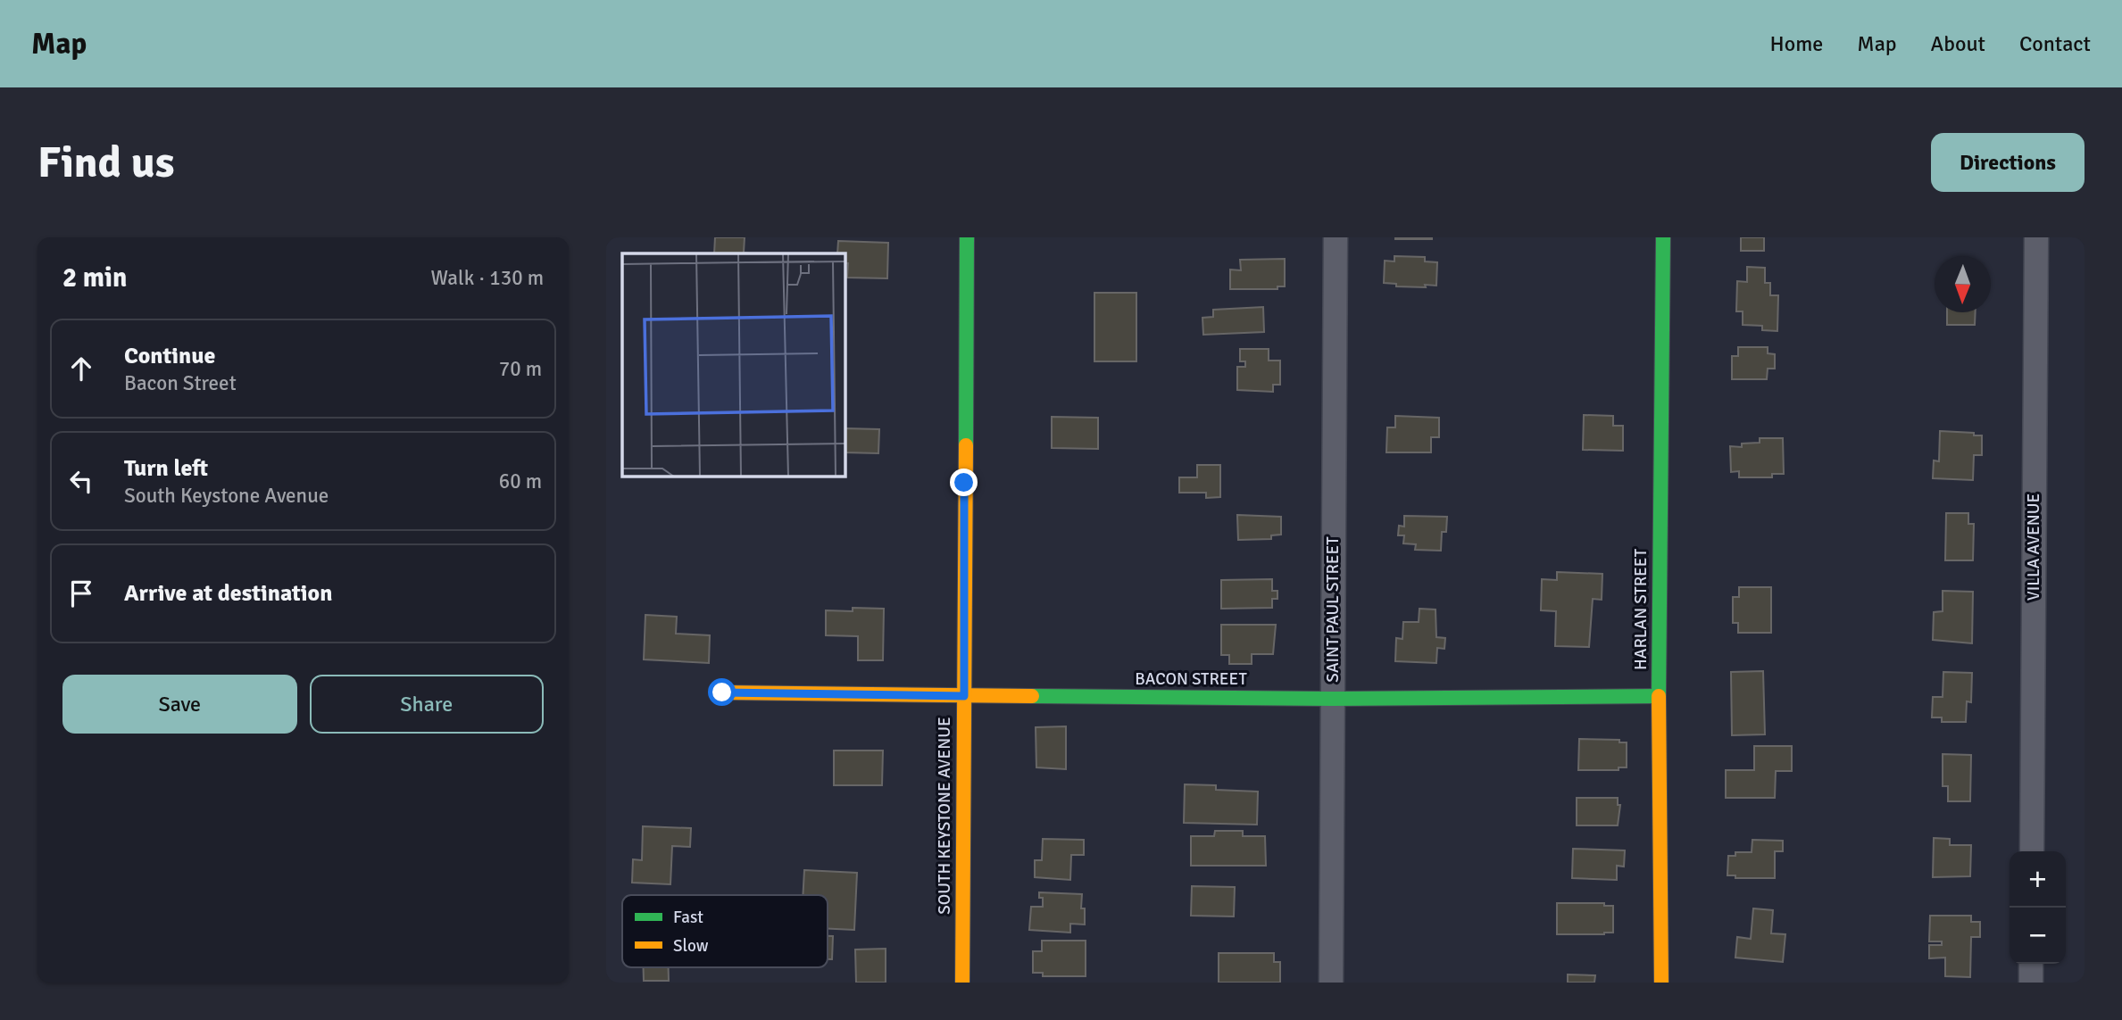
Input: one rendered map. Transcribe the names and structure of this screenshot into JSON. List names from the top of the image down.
{
  "streets": {
    "street": [
      "VILLA AVENUE",
      "SAINT PAUL STREET",
      "HARLAN STREET",
      "BACON STREET",
      "SOUTH KEYSTONE AVENUE"
    ]
  },
  "crossings": [
    ["SAINT PAUL STREET", "BACON STREET"],
    ["HARLAN STREET", "BACON STREET"],
    ["BACON STREET", "SOUTH KEYSTONE AVENUE"]
  ],
  "legend": ["Fast", "Slow"],
  "north": "bottom",
  "page": {
    "header": "Map",
    "nav": [
      "Home",
      "Map",
      "About",
      "Contact"
    ],
    "buttons": [
      "Directions",
      ["Save", "Share"]
    ],
    "title": "Find us",
    "heading": ["2 min", "Walk · 130 m"],
    "list": [
      ["Continue", "Bacon Street", "70 m"],
      ["Turn left", "South Keystone Avenue", "60 m"],
      "Arrive at destination"
    ],
    "map_buttons": ["+", "−"]
  }
}
